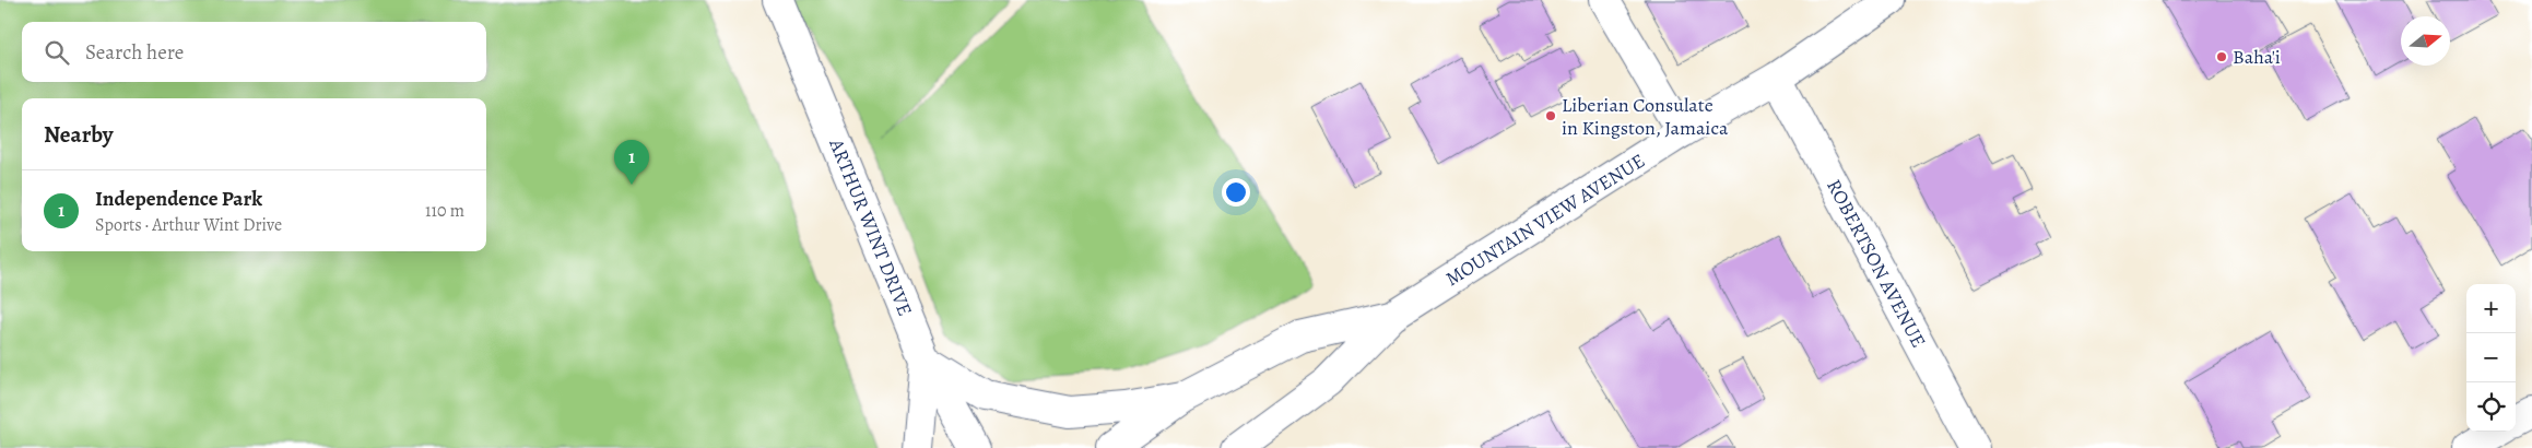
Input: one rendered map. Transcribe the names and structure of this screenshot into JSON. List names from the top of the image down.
{
  "streets": {
    "main road": ["MOUNTAIN VIEW AVENUE", "ARTHUR WINT DRIVE", "ROBERTSON AVENUE"]
  },
  "crossings": [
    ["MOUNTAIN VIEW AVENUE", "ROBERTSON AVENUE"]
  ],
  "places": ["Baha'i", "Liberian Consulate in Kingston, Jamaica"],
  "north": "right",
  "page": {
    "search": "Search here",
    "heading": "Nearby",
    "pins": "1",
    "list": [
      {
        "mark": "1",
        "name": "Independence Park",
        "note": "Sports · Arthur Wint Drive",
        "value": "110 m"
      }
    ],
    "map_buttons": ["+", "−"]
  }
}
